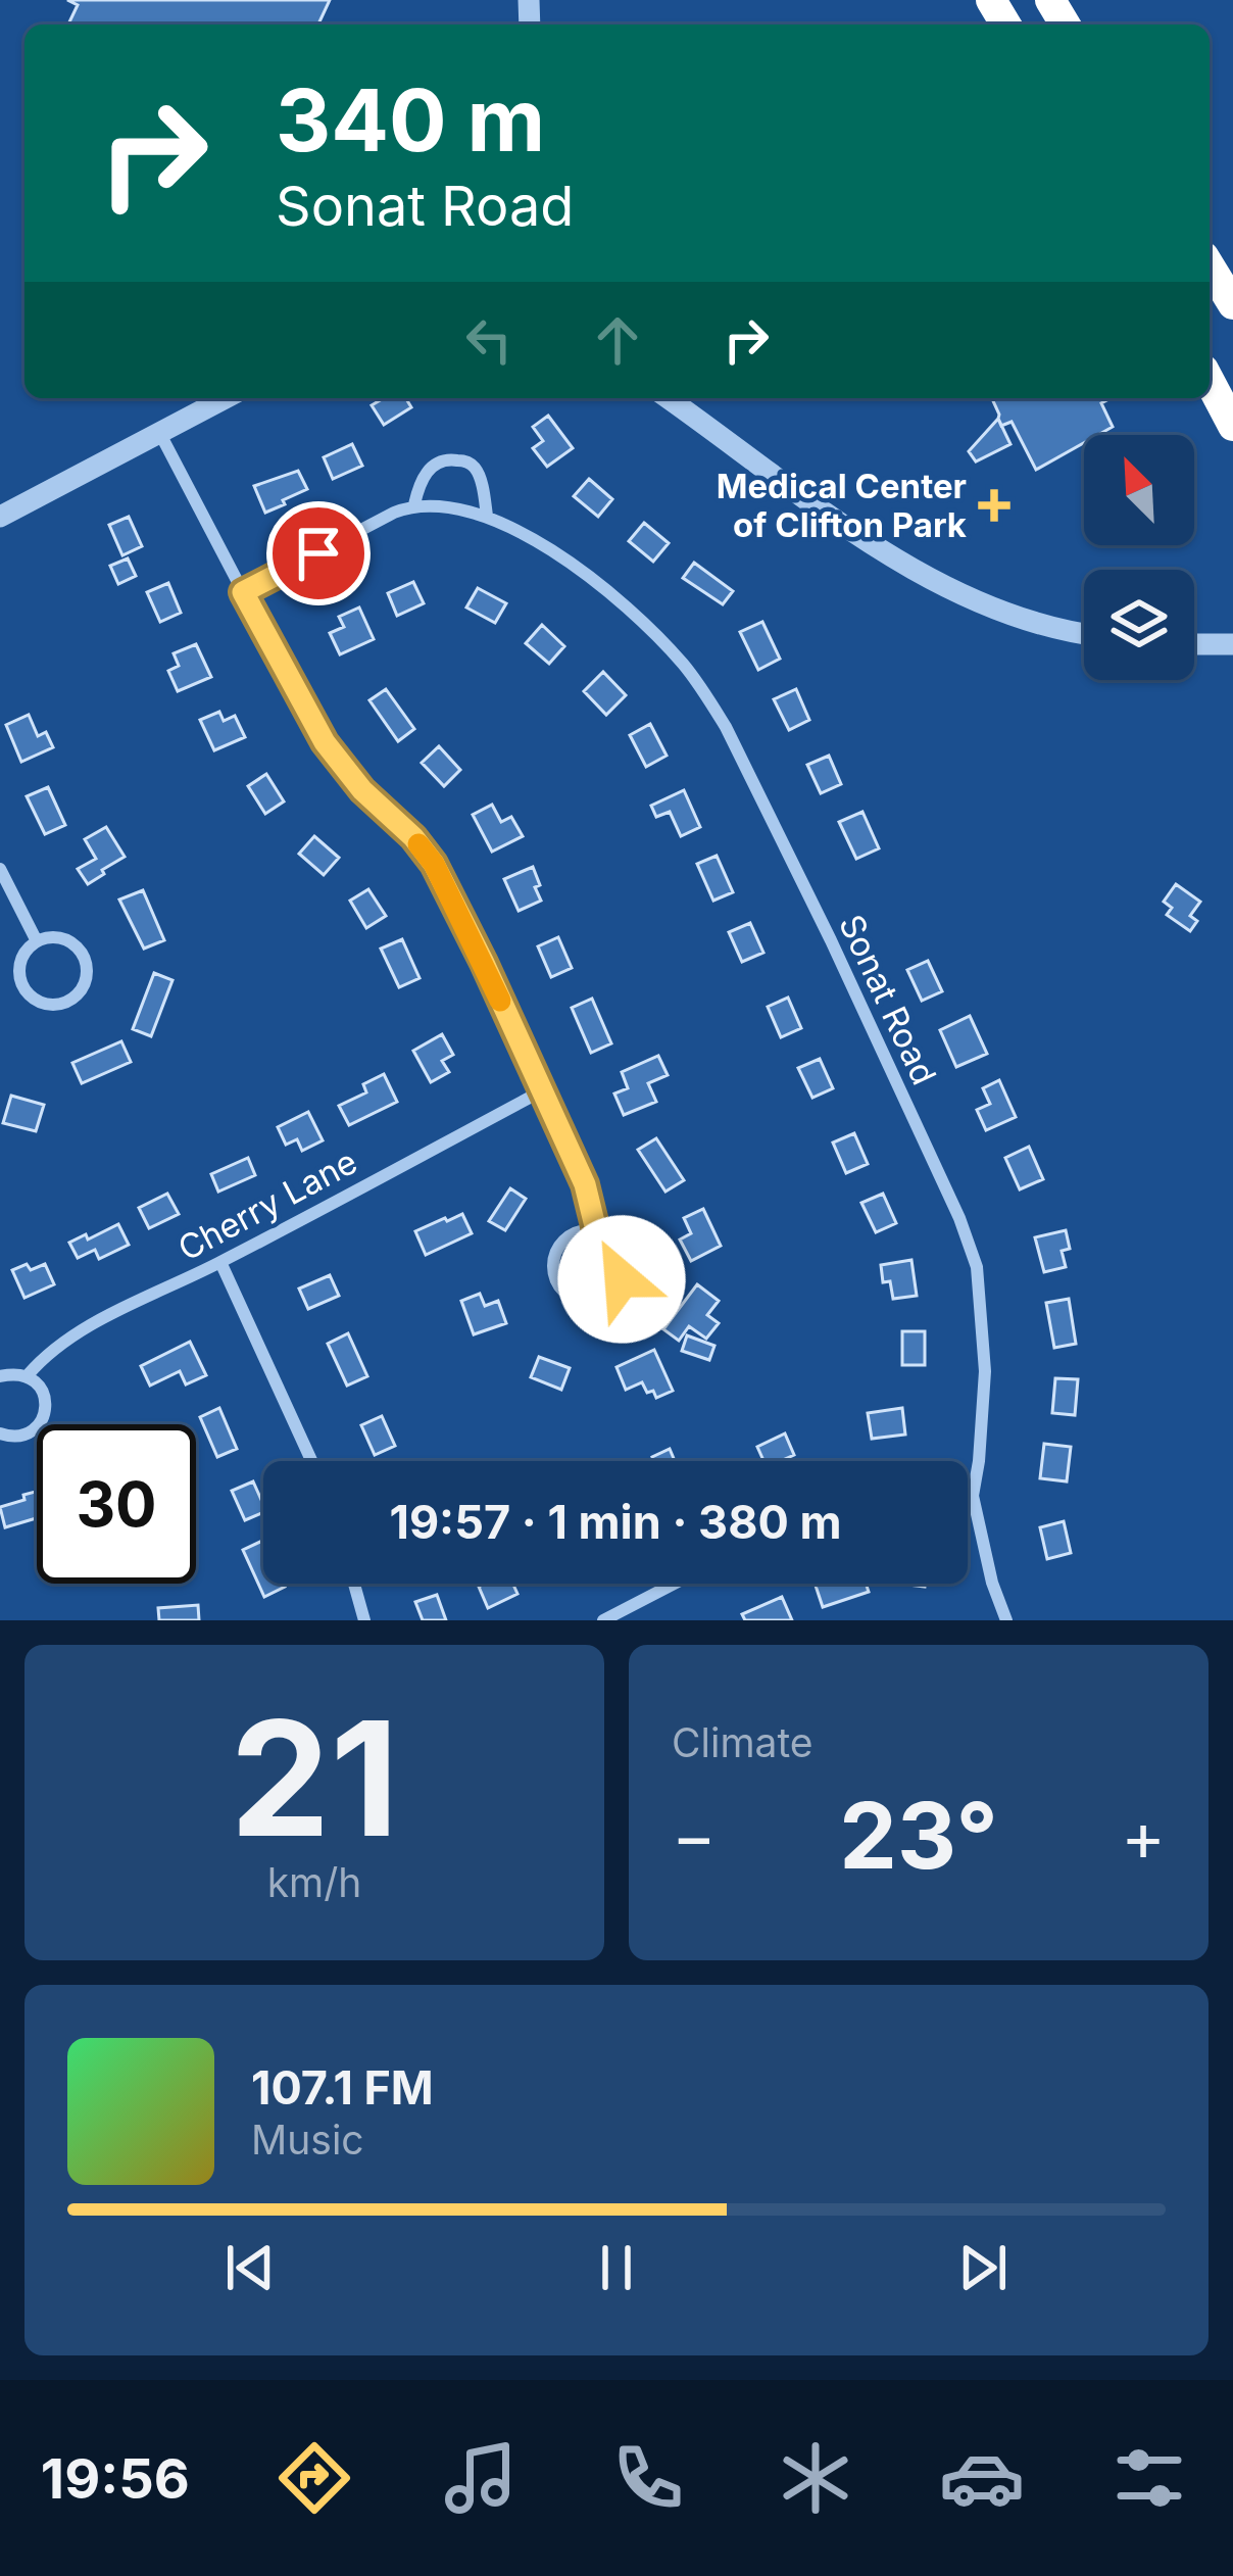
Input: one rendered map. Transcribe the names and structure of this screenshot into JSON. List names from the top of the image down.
{
  "streets": {
    "street": ["Sonat Road", "Cherry Lane"]
  },
  "places": {
    "health": ["Medical Center of Clifton Park"]
  },
  "north": "top left",
  "page": {
    "turn": ["340 m", "Sonat Road"],
    "limit": "30",
    "trip": "19:57 · 1 min · 380 m",
    "tile": [
      ["21", "km/h"],
      "Climate"
    ],
    "heat": ["−", "23°", "+"],
    "song": ["107.1 FM", "Music"],
    "tabs": "19:56"
  }
}
